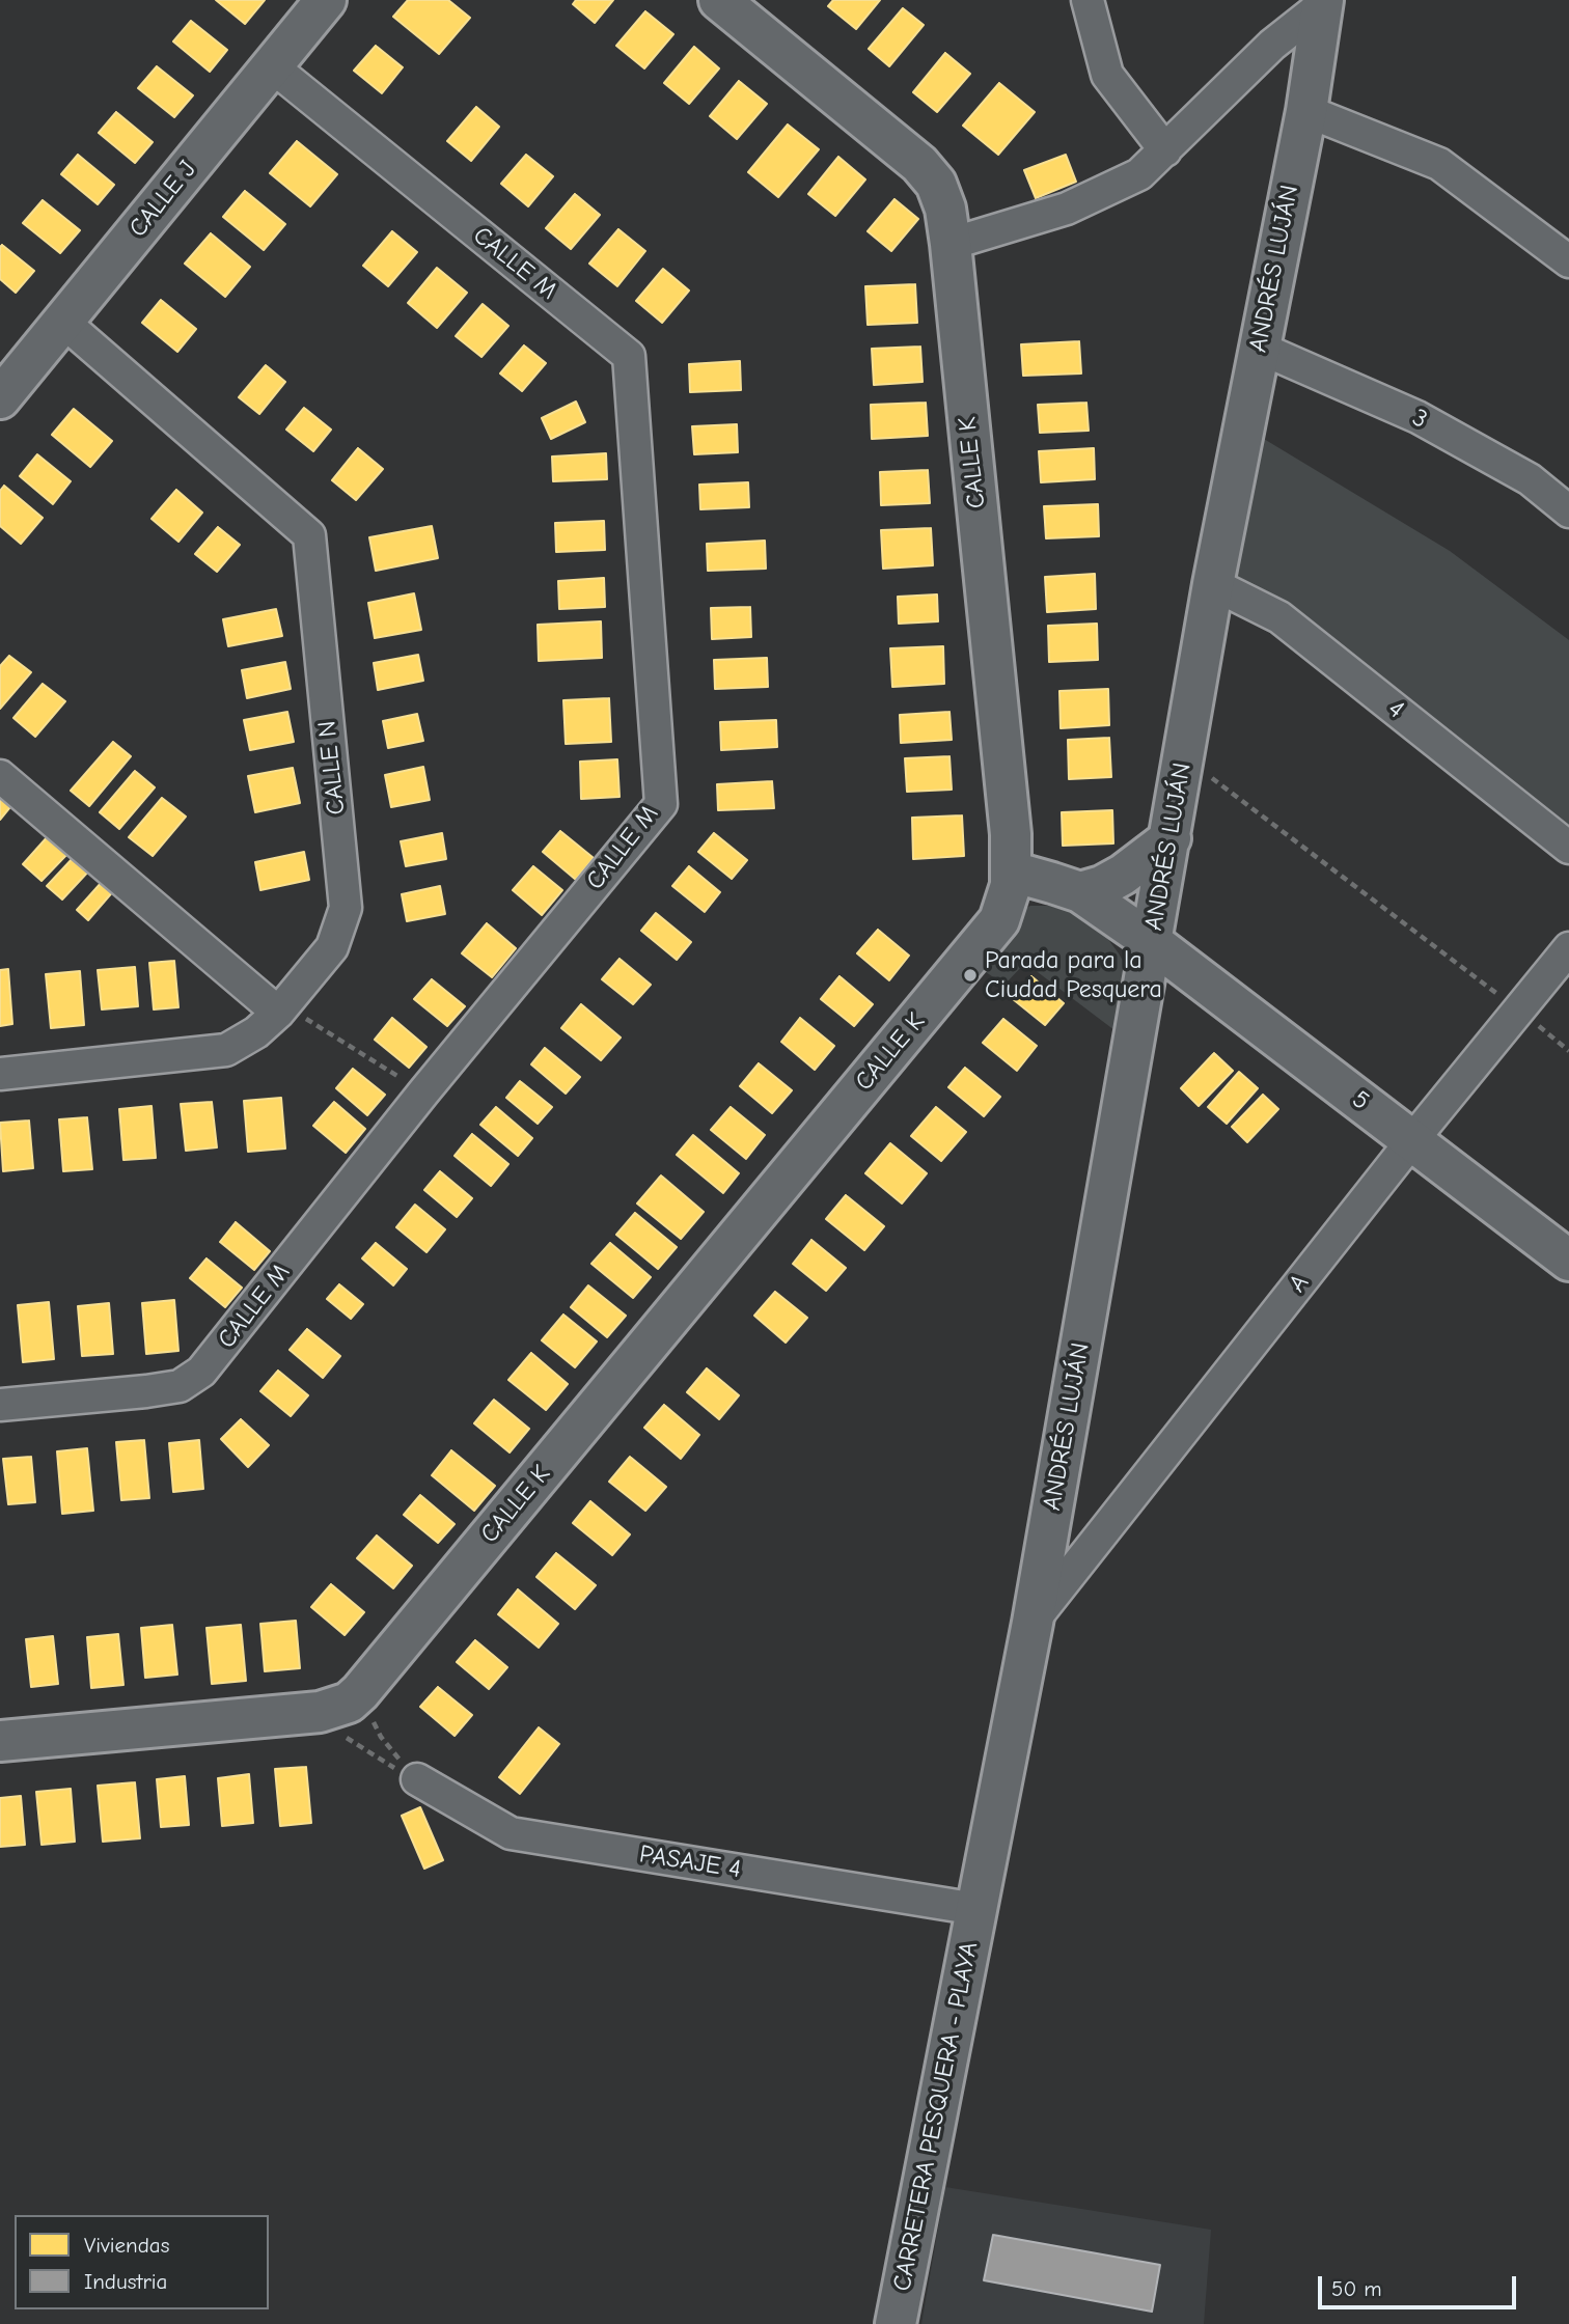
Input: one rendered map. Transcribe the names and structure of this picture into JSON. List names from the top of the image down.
{
  "streets": {
    "street": [
      "CALLE J",
      "CALLE M",
      "ANDRÉS LUJÁN",
      "3",
      "CALLE K",
      "4",
      "CALLE N",
      "5",
      "A",
      "PASAJE 4",
      "CARRETERA PESQUERA - PLAYA"
    ]
  },
  "crossings": [
    ["CALLE J", "CALLE M"],
    ["CALLE J", "CALLE N"],
    ["ANDRÉS LUJÁN", "3"],
    ["ANDRÉS LUJÁN", "4"],
    ["ANDRÉS LUJÁN", "5"],
    ["ANDRÉS LUJÁN", "A"],
    ["ANDRÉS LUJÁN", "PASAJE 4"],
    ["ANDRÉS LUJÁN", "CARRETERA PESQUERA - PLAYA"],
    ["CALLE K", "5"],
    ["5", "A"],
    ["PASAJE 4", "CARRETERA PESQUERA - PLAYA"]
  ],
  "places": ["Parada para la Ciudad Pesquera"],
  "legend": ["Viviendas", "Industria"],
  "scale_bar": "50 m"
}
